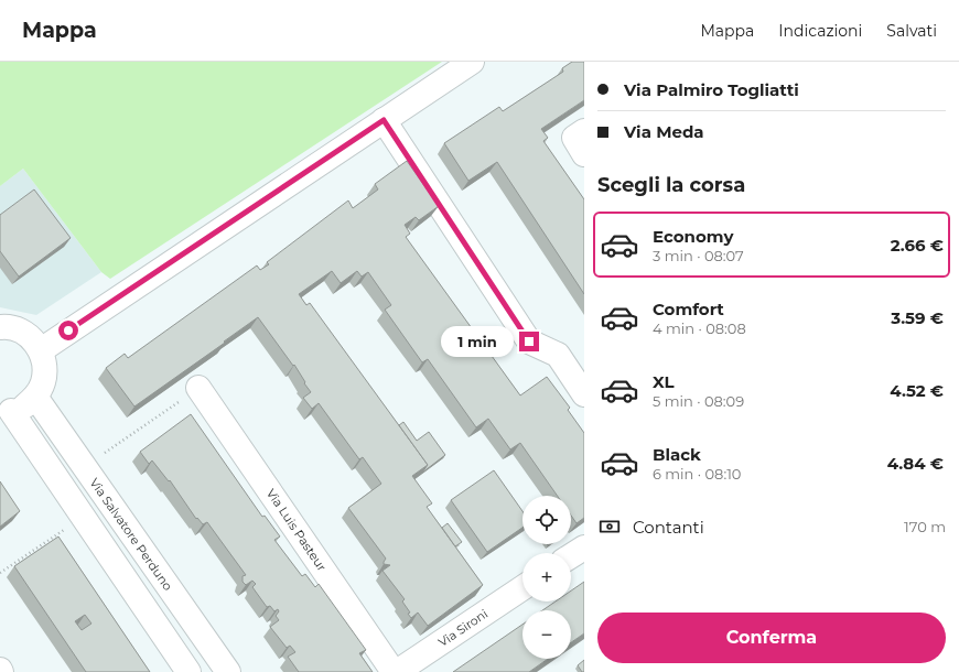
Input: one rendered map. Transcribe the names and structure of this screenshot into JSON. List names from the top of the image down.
{
  "streets": {
    "street": ["Via Luis Pasteur", "Via Salvatore Perduno", "Via Sironi"]
  },
  "crossings": [
    ["Via Luis Pasteur", "Via Sironi"]
  ],
  "page": {
    "header": "Mappa",
    "nav": ["Mappa", "Indicazioni", "Salvati"],
    "banner": ["Via Palmiro Togliatti", "Via Meda"],
    "heading": "Scegli la corsa",
    "list": [
      {
        "name": "Economy",
        "note": "3 min · 08:07",
        "value": "2.66 €"
      },
      {
        "name": "Comfort",
        "note": "4 min · 08:08",
        "value": "3.59 €"
      },
      {
        "name": "XL",
        "note": "5 min · 08:09",
        "value": "4.52 €"
      },
      {
        "name": "Black",
        "note": "6 min · 08:10",
        "value": "4.84 €"
      }
    ],
    "bubble": "1 min",
    "map_buttons": ["+", "−"],
    "pay": ["Contanti", "170 m"],
    "buttons": "Conferma"
  }
}
